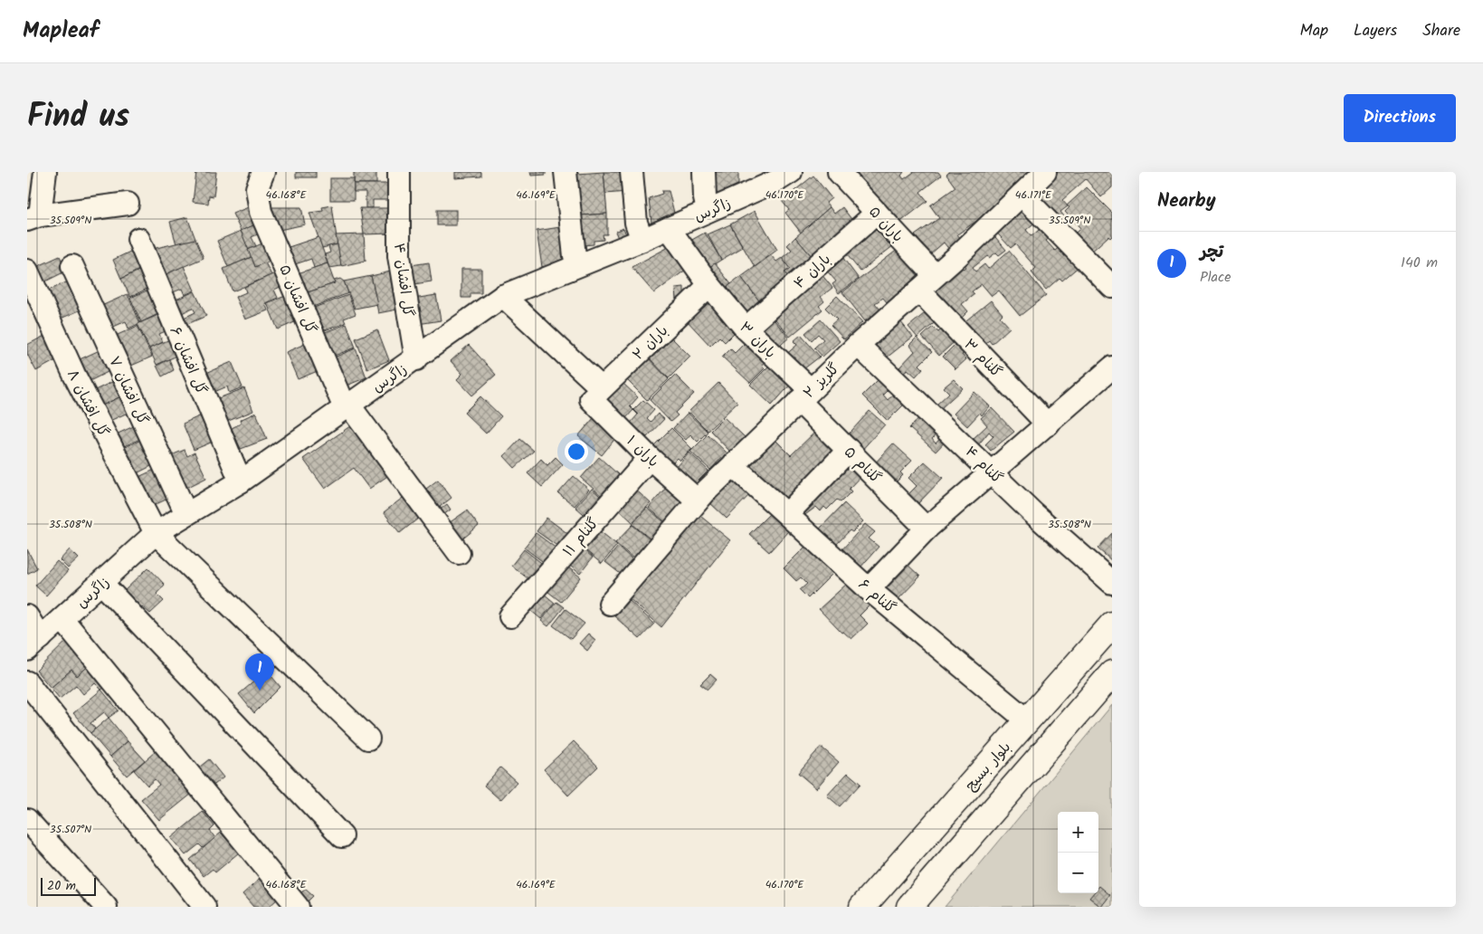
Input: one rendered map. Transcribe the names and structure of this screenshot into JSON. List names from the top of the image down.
{
  "streets": {
    "main road": ["بلوار بسیج"],
    "street": [
      "زاگرس",
      "باران ۵",
      "باران ۴",
      "گل افشان ۴",
      "گل افشان ۵",
      "باران ۳",
      "باران ۲",
      "گلنام ۳",
      "گل افشان ۶",
      "گلریز ۲",
      "گل افشان ۷",
      "گل افشان ۸",
      "باران ۱",
      "گلنام ۵",
      "گلنام ۴",
      "گلنام ۱۱",
      "گلنام ۶"
    ]
  },
  "crossings": [
    ["زاگرس", "گل افشان ۴"],
    ["زاگرس", "گل افشان ۵"],
    ["زاگرس", "باران ۳"],
    ["زاگرس", "گل افشان ۶"],
    ["زاگرس", "گل افشان ۷"],
    ["زاگرس", "گل افشان ۸"],
    ["زاگرس", "باران ۱"],
    ["باران ۵", "باران ۴"],
    ["باران ۵", "گلریز ۲"],
    ["باران ۴", "باران ۳"],
    ["باران ۳", "باران ۲"],
    ["باران ۳", "گلریز ۲"],
    ["باران ۳", "گلنام ۵"],
    ["باران ۲", "باران ۱"],
    ["گلنام ۳", "گلریز ۲"],
    ["گلریز ۲", "باران ۱"],
    ["گلریز ۲", "گلنام ۵"],
    ["گلریز ۲", "گلنام ۴"],
    ["گلریز ۲", "گلنام ۶"],
    ["باران ۱", "گلنام ۱۱"],
    ["گلنام ۶", "بلوار بسیج"]
  ],
  "scale_bar": "20 m",
  "page": {
    "header": "Mapleaf",
    "nav": ["Map", "Layers", "Share"],
    "title": "Find us",
    "buttons": "Directions",
    "heading": "Nearby",
    "list": [
      {
        "mark": "1",
        "name": "تچر",
        "note": "Place",
        "value": "140 m"
      }
    ],
    "pins": "1",
    "map_buttons": ["+", "−"],
    "scale": "20 m"
  },
  "coordinates": [
    "46.168°E",
    "46.169°E",
    "46.170°E",
    "46.171°E",
    "35.509°N",
    "35.508°N",
    "35.507°N"
  ]
}
